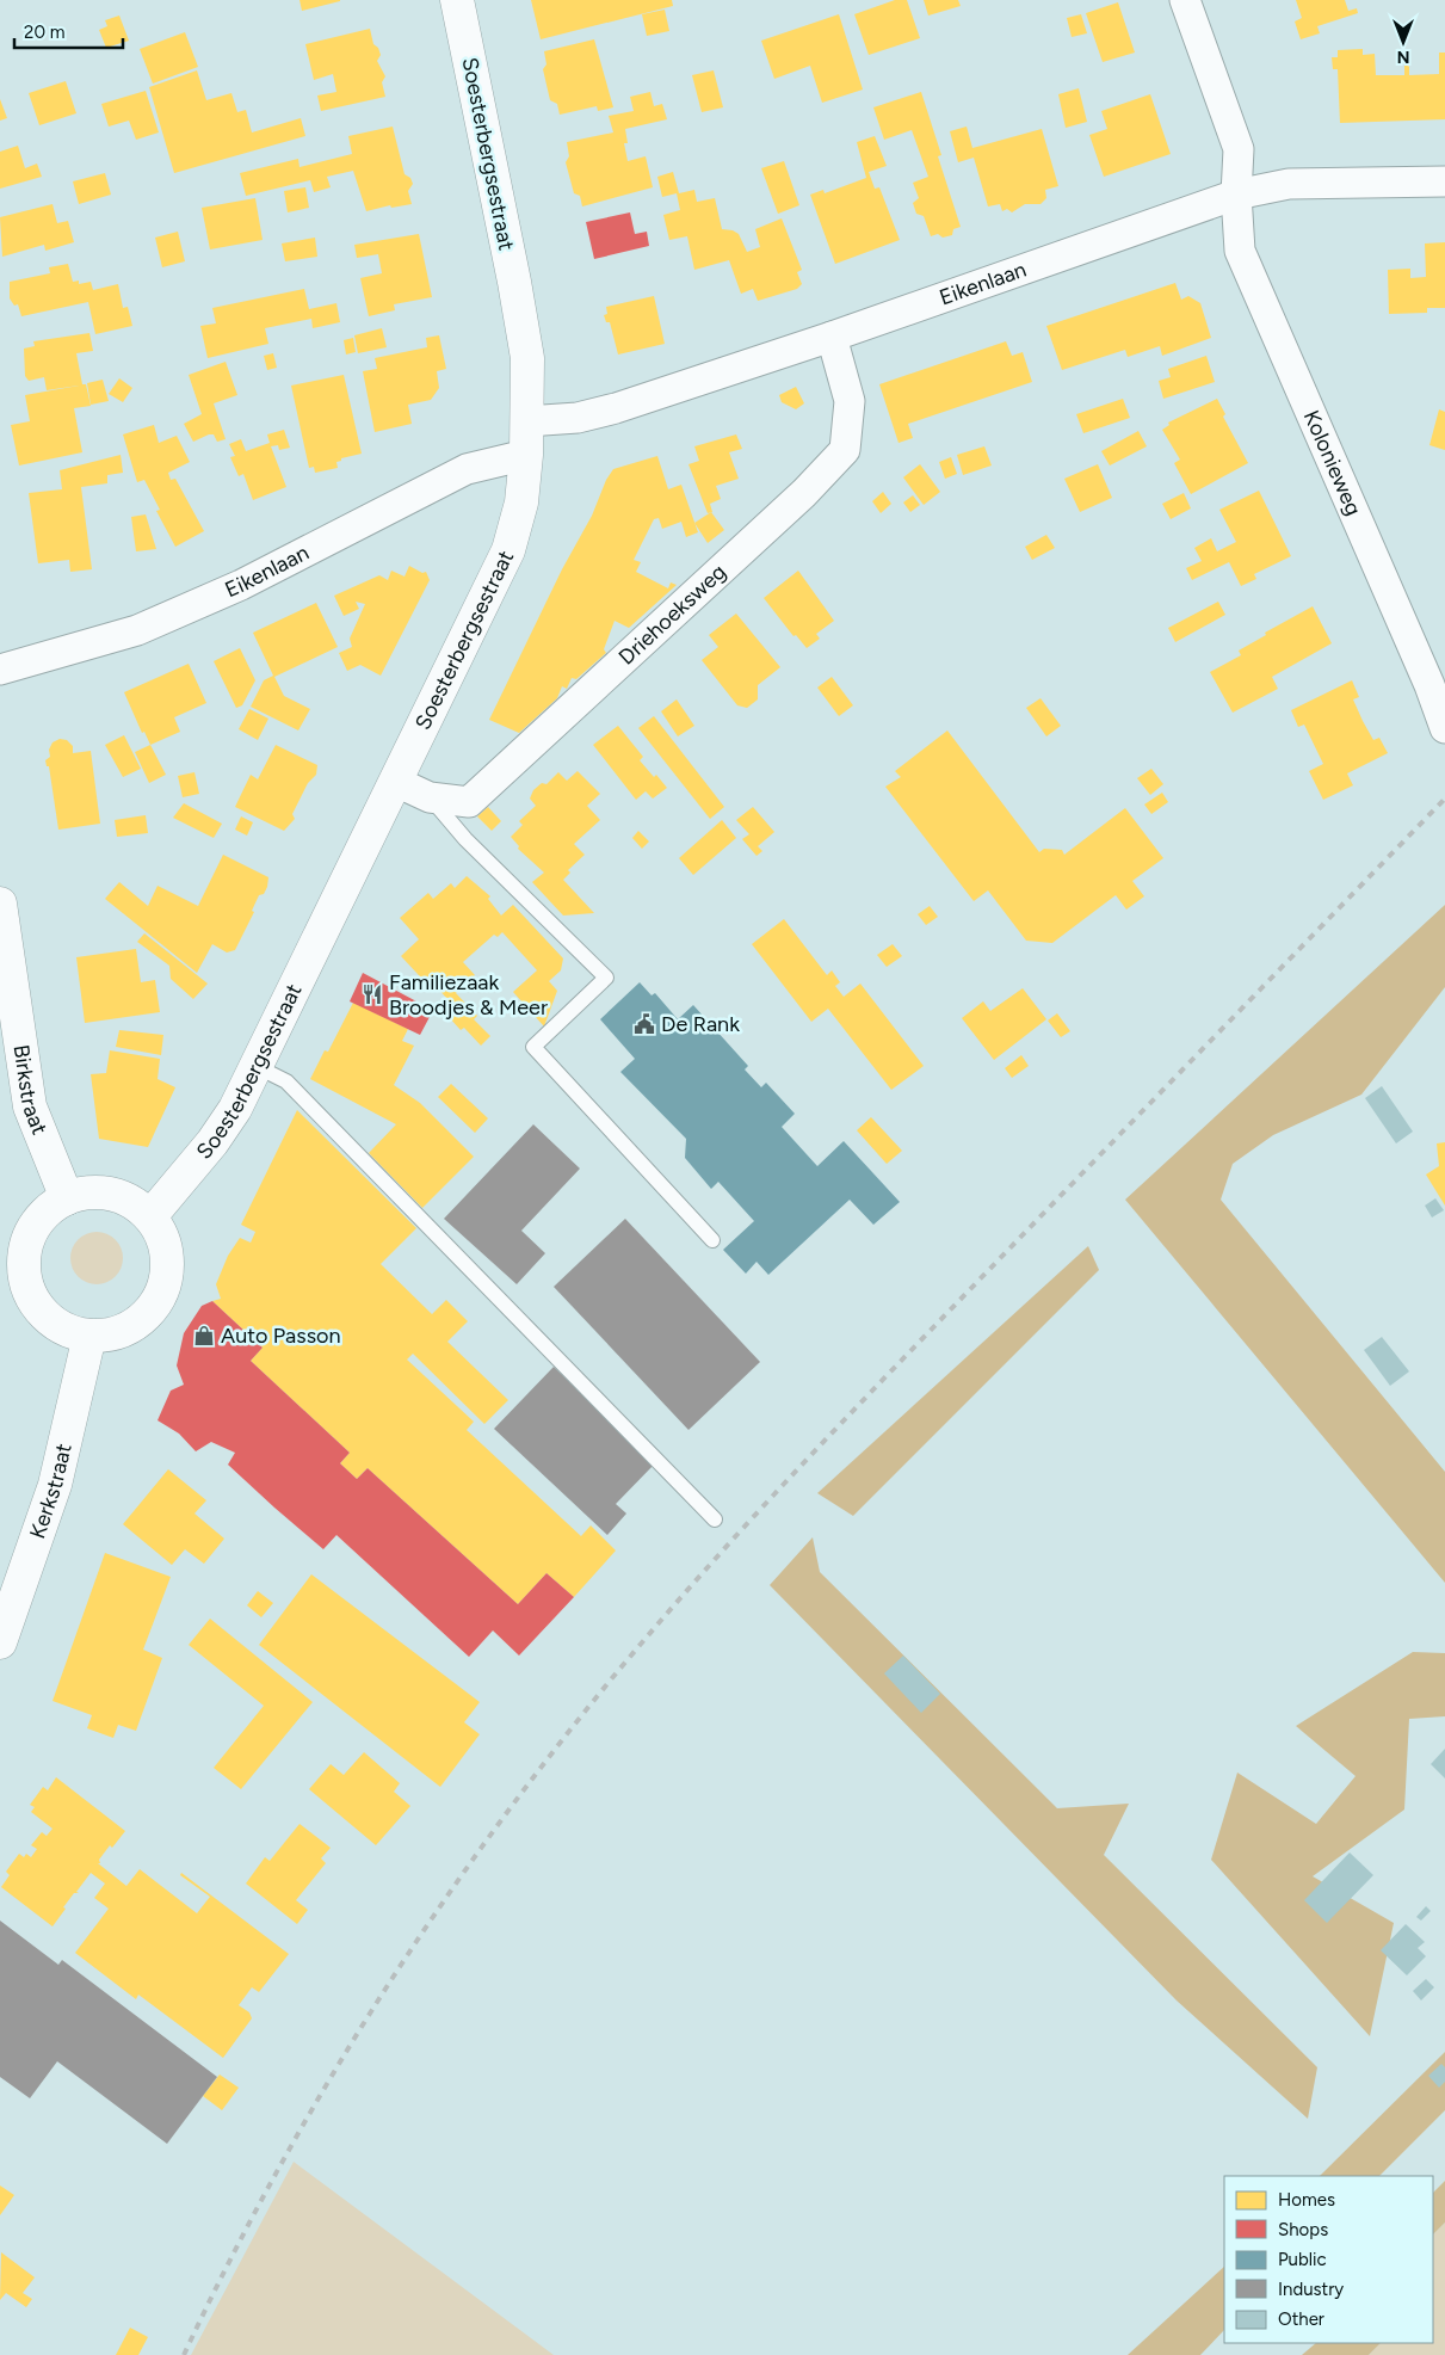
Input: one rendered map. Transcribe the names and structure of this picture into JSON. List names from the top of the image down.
{
  "streets": {
    "street": [
      "Soesterbergsestraat",
      "Eikenlaan",
      "Kolonieweg",
      "Driehoeksweg",
      "Birkstraat",
      "Kerkstraat"
    ]
  },
  "crossings": [
    ["Soesterbergsestraat", "Eikenlaan"],
    ["Soesterbergsestraat", "Driehoeksweg"],
    ["Soesterbergsestraat", "Birkstraat"],
    ["Soesterbergsestraat", "Kerkstraat"],
    ["Eikenlaan", "Kolonieweg"],
    ["Eikenlaan", "Driehoeksweg"],
    ["Birkstraat", "Kerkstraat"]
  ],
  "places": {
    "restaurant": ["Familiezaak Broodjes & Meer"],
    "public building": ["De Rank"],
    "shop": ["Auto Passon"]
  },
  "legend": [
    "Homes",
    "Shops",
    "Public",
    "Industry",
    "Other"
  ],
  "scale_bar": "20 m",
  "north": "bottom"
}
